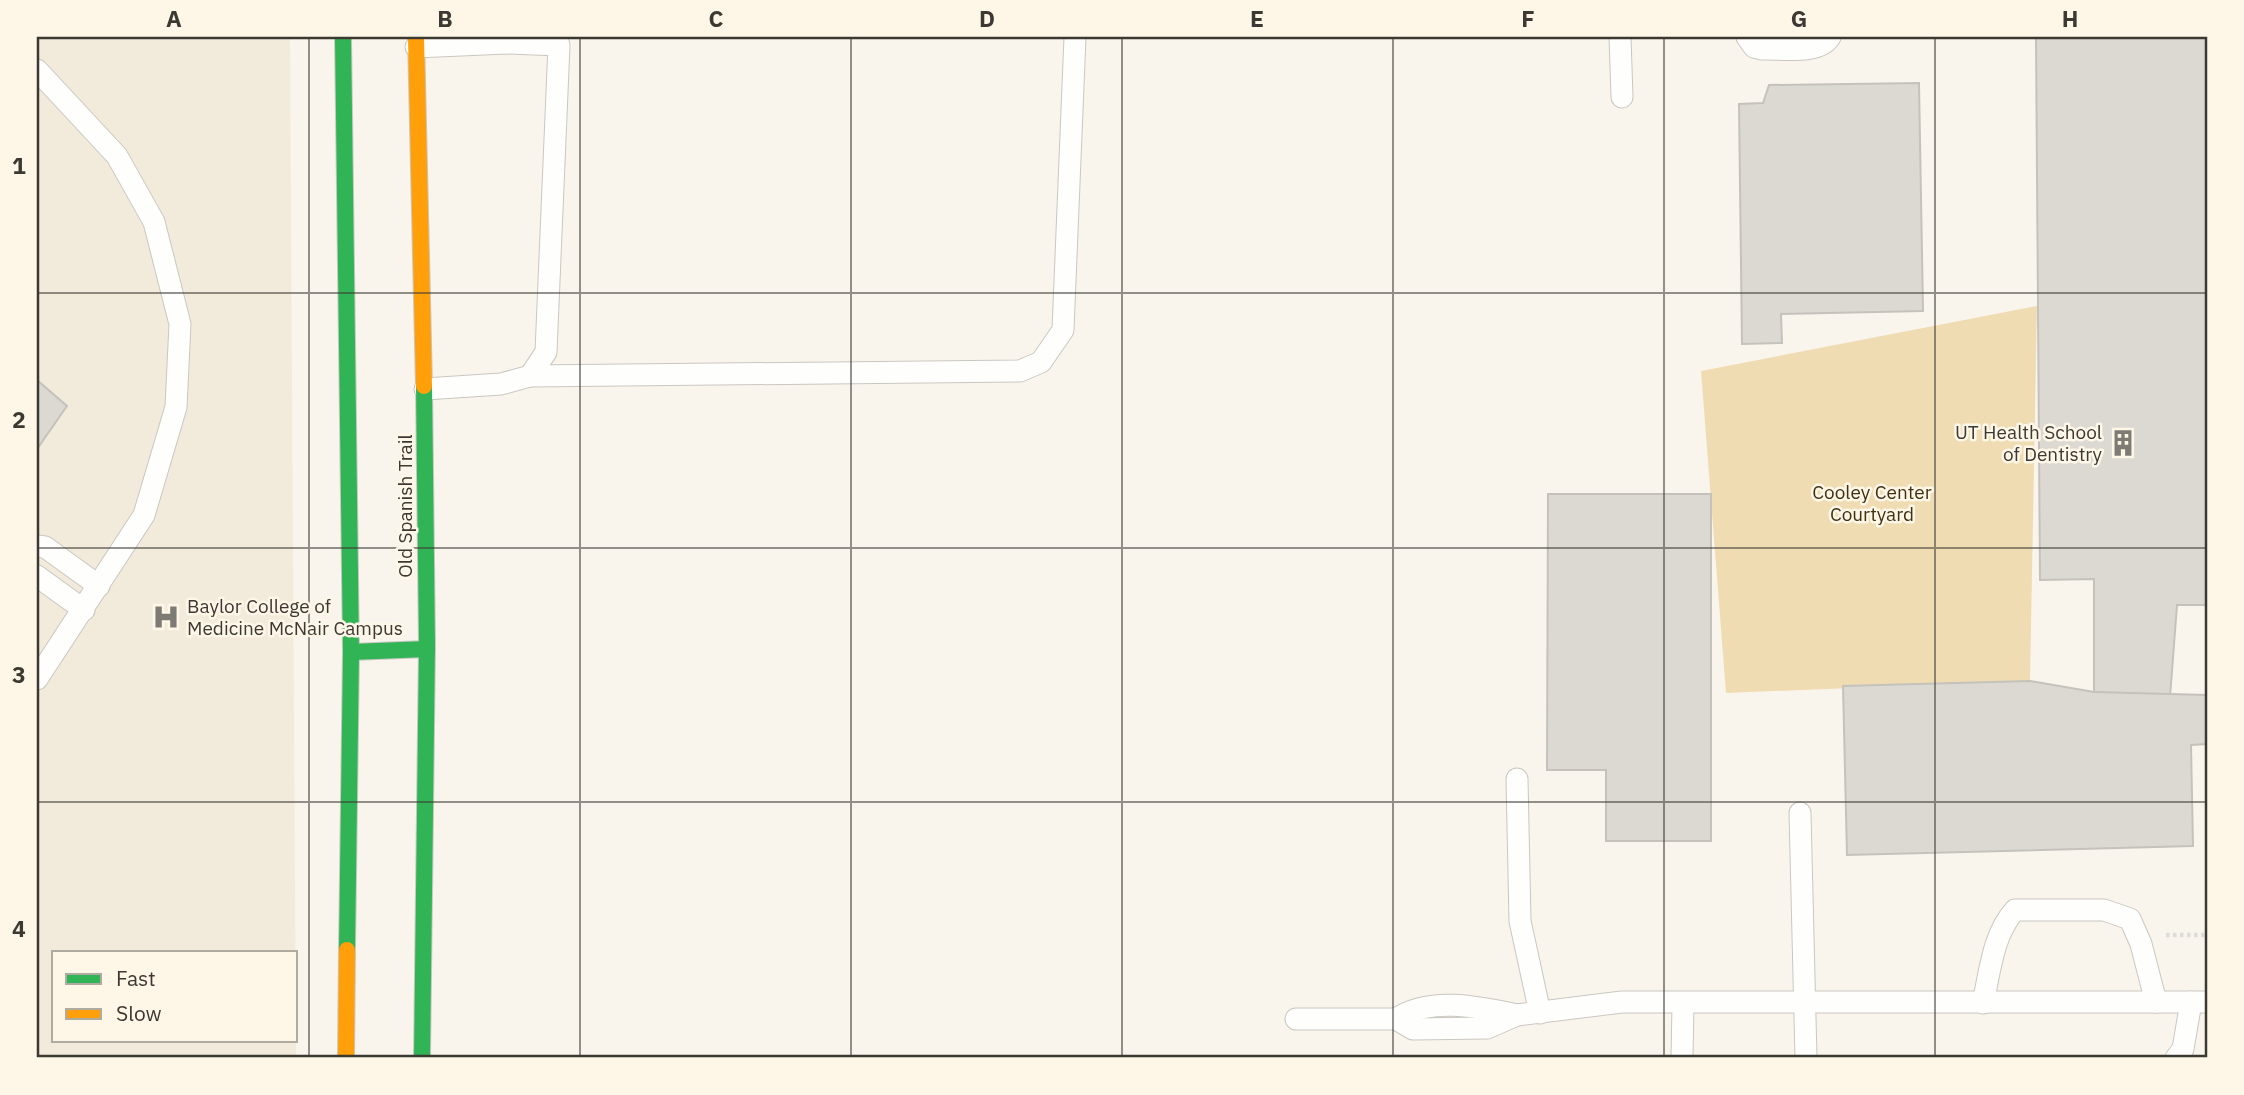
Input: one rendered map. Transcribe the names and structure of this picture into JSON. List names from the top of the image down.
{
  "streets": {
    "main road": ["Old Spanish Trail"]
  },
  "parks": ["Cooley Center Courtyard"],
  "places": {
    "building": ["UT Health School of Dentistry"],
    "hospital": ["Baylor College of Medicine McNair Campus"]
  },
  "legend": ["Fast", "Slow"],
  "grid": {
    "columns": [
      "A",
      "B",
      "C",
      "D",
      "E",
      "F",
      "G",
      "H"
    ],
    "rows": [
      "1",
      "2",
      "3",
      "4"
    ]
  }
}
